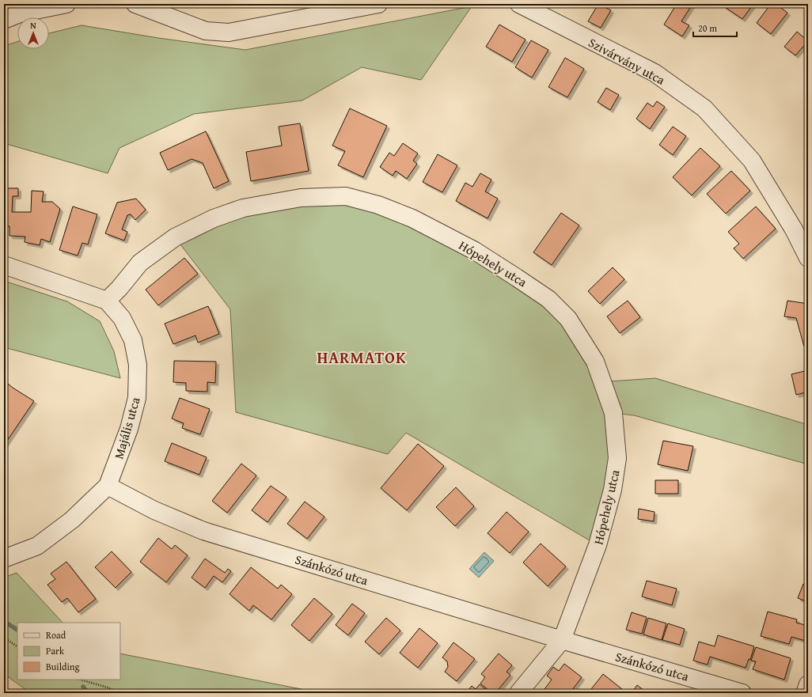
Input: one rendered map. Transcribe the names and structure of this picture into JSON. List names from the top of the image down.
{
  "streets": {
    "street": [
      "Szivárvány utca",
      "Hópehely utca",
      "Majális utca",
      "Szánkózó utca"
    ]
  },
  "crossings": [
    ["Hópehely utca", "Majális utca"],
    ["Hópehely utca", "Szánkózó utca"],
    ["Majális utca", "Szánkózó utca"]
  ],
  "districts": ["HARMATOK"],
  "legend": ["Road", "Park", "Building"],
  "scale_bar": "20 m",
  "north": "top"
}
